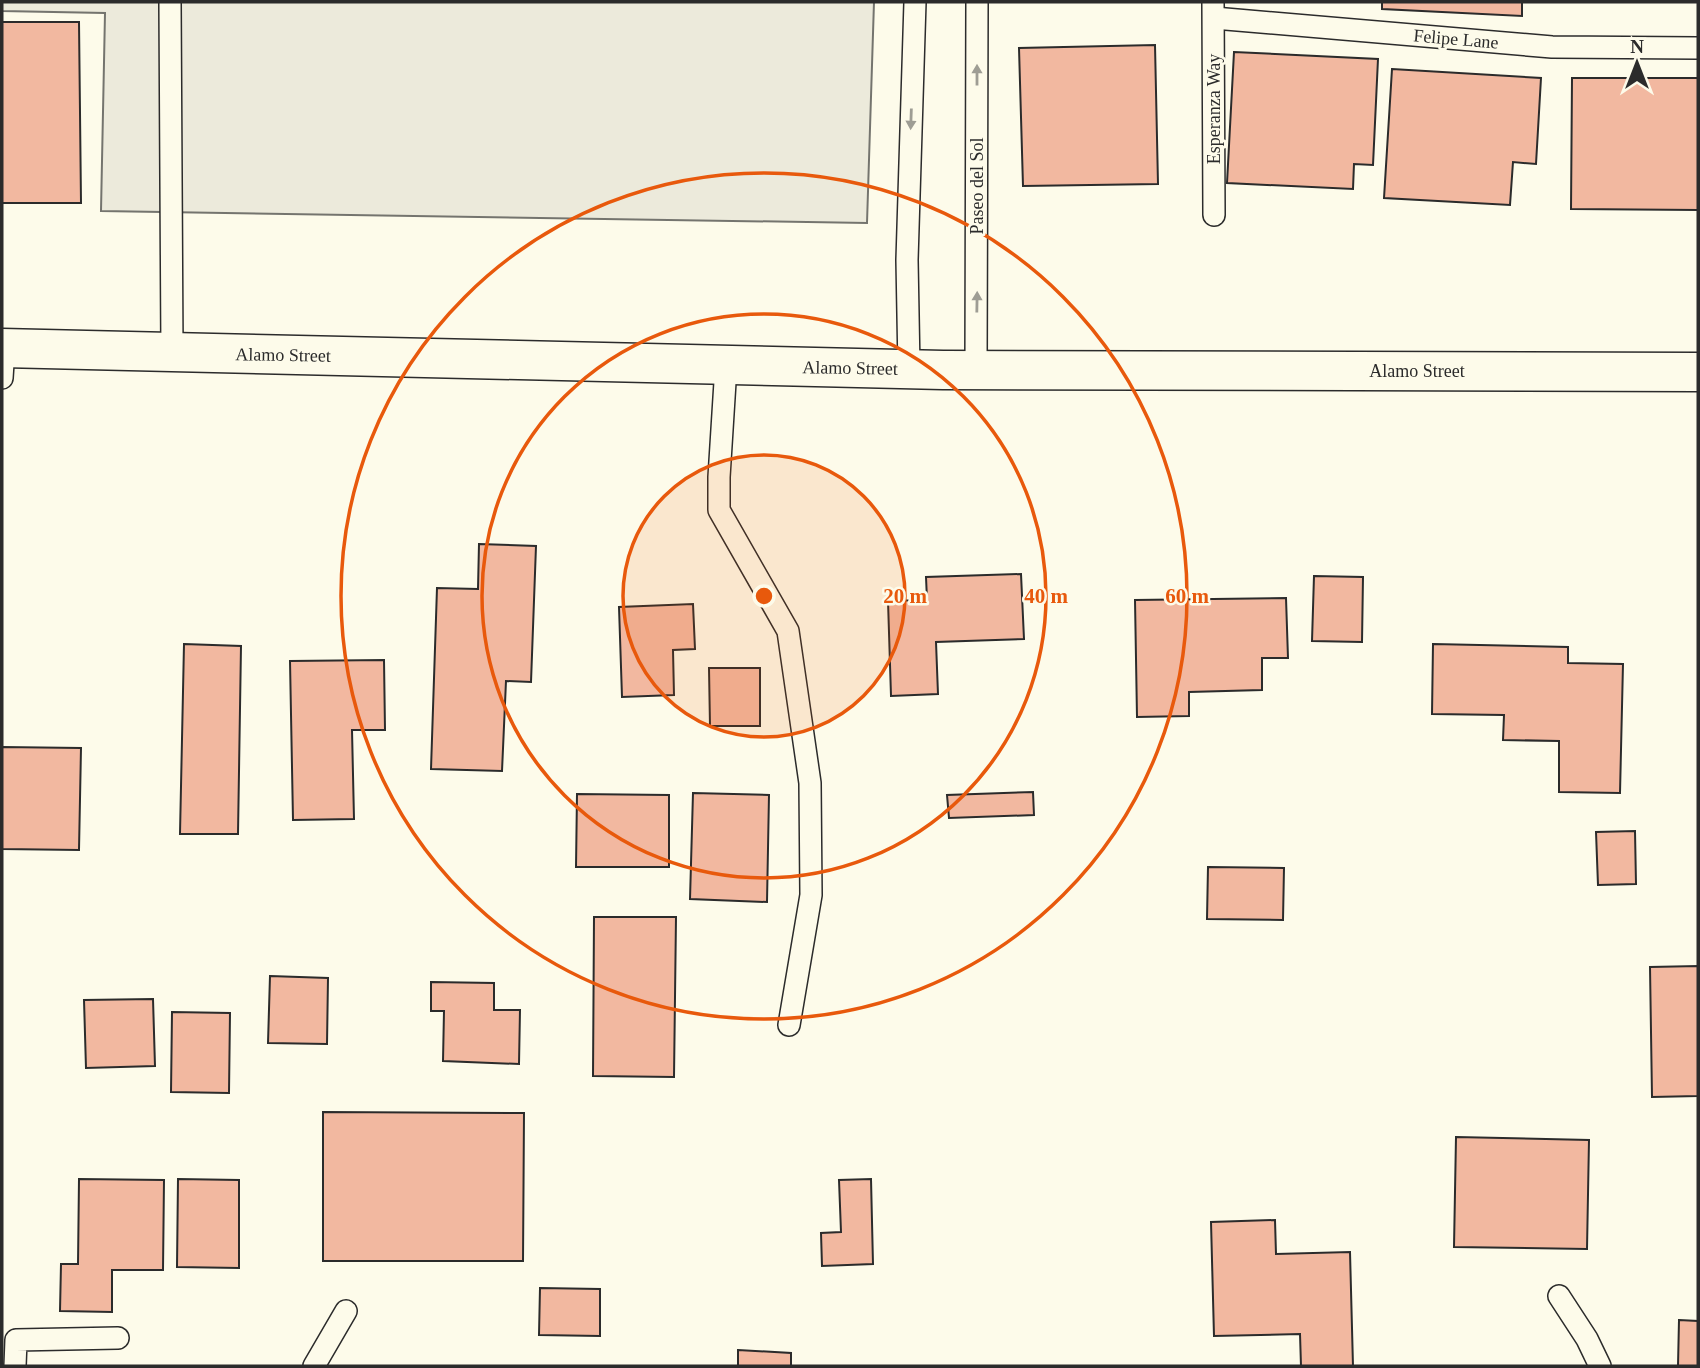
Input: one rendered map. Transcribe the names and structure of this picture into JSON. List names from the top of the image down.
{
  "streets": {
    "main road": ["Alamo Street"],
    "lane": ["Felipe Lane", "Esperanza Way", "Paseo del Sol"]
  },
  "crossings": [
    ["Felipe Lane", "Esperanza Way"],
    ["Paseo del Sol", "Alamo Street"]
  ],
  "north": "top",
  "rings": ["20 m", "40 m", "60 m"]
}
